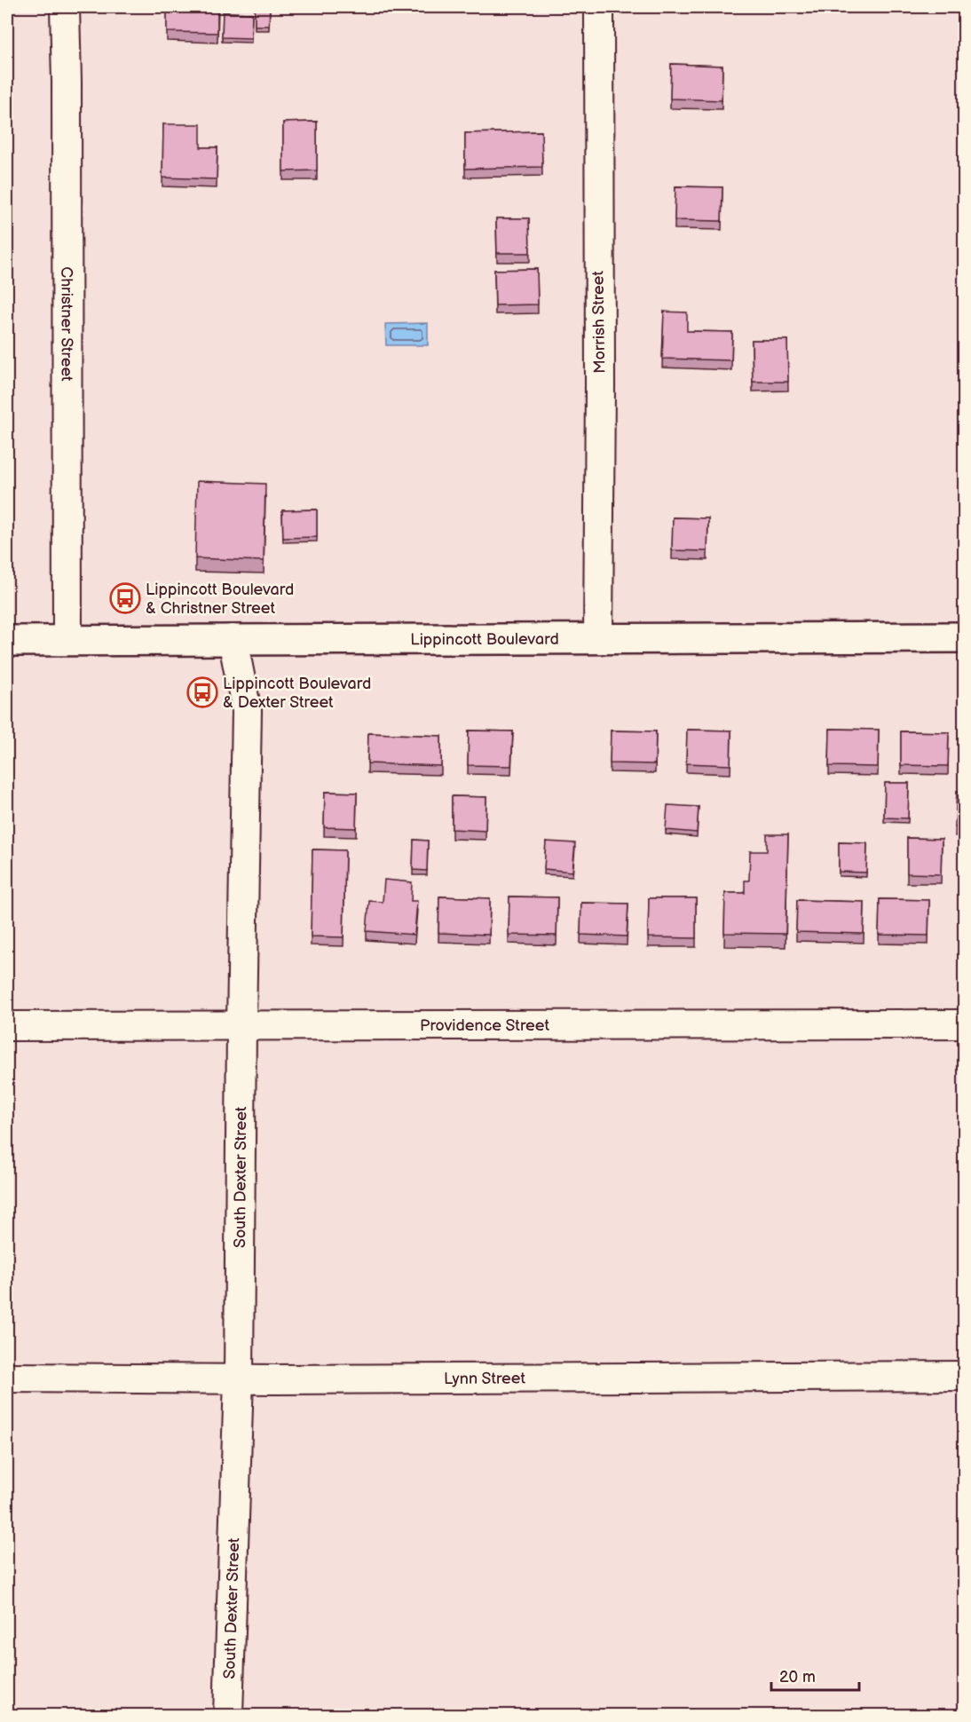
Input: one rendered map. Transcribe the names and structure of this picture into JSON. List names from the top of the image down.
{
  "streets": {
    "street": [
      "Morrish Street",
      "Christner Street",
      "Lippincott Boulevard",
      "Providence Street",
      "South Dexter Street",
      "Lynn Street"
    ]
  },
  "crossings": [
    ["Morrish Street", "Lippincott Boulevard"],
    ["Christner Street", "Lippincott Boulevard"],
    ["Lippincott Boulevard", "South Dexter Street"],
    ["Providence Street", "South Dexter Street"],
    ["South Dexter Street", "Lynn Street"]
  ],
  "places": {
    "bus stop": ["Lippincott Boulevard & Christner Street", "Lippincott Boulevard & Dexter Street"]
  },
  "scale_bar": "20 m"
}
